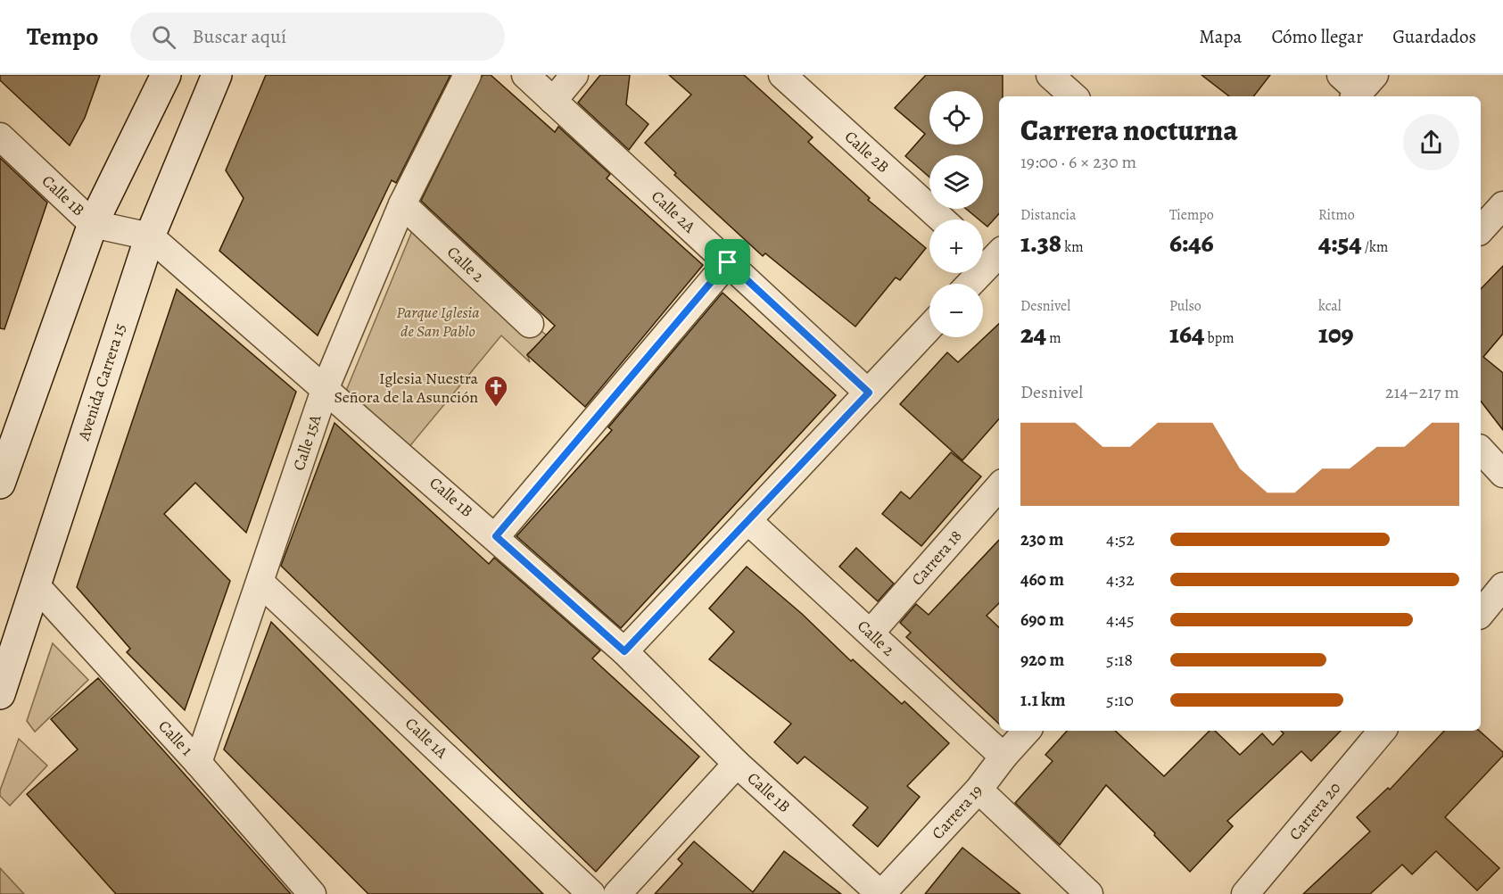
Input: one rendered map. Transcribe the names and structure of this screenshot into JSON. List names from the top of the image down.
{
  "streets": {
    "main road": ["Avenida Carrera 15"],
    "street": [
      "Calle 2B",
      "Calle 1B",
      "Calle 2A",
      "Calle 2",
      "Calle 15A",
      "Carrera 18",
      "Calle 1",
      "Calle 1A",
      "Carrera 20",
      "Carrera 19"
    ]
  },
  "crossings": [
    ["Calle 1B", "Avenida Carrera 15"],
    ["Calle 1B", "Calle 15A"],
    ["Calle 1B", "Carrera 19"],
    ["Calle 2", "Calle 15A"],
    ["Calle 2", "Carrera 18"],
    ["Calle 2", "Carrera 19"],
    ["Avenida Carrera 15", "Calle 1"],
    ["Calle 15A", "Calle 1"],
    ["Calle 15A", "Calle 1A"]
  ],
  "parks": ["Parque Iglesia de San Pablo"],
  "places": {
    "church": ["Iglesia Nuestra Señora de la Asunción"]
  },
  "page": {
    "header": "Tempo",
    "search": "Buscar aquí",
    "nav": ["Mapa", "Cómo llegar", "Guardados"],
    "map_buttons": ["+", "−"],
    "heading": ["Carrera nocturna", "19:00 · 6 × 230 m"],
    "stats": [
      ["Distancia", "1.38 km"],
      ["Tiempo", "6:46"],
      ["Ritmo", "4:54 /km"],
      ["Desnivel", "24 m"],
      ["Pulso", "164 bpm"],
      ["kcal", "109"]
    ],
    "chart": ["Desnivel", "214–217 m"],
    "list": [
      {
        "name": "230 m",
        "note": "4:52"
      },
      {
        "name": "460 m",
        "note": "4:32"
      },
      {
        "name": "690 m",
        "note": "4:45"
      },
      {
        "name": "920 m",
        "note": "5:18"
      },
      {
        "name": "1.1 km",
        "note": "5:10"
      }
    ]
  }
}
